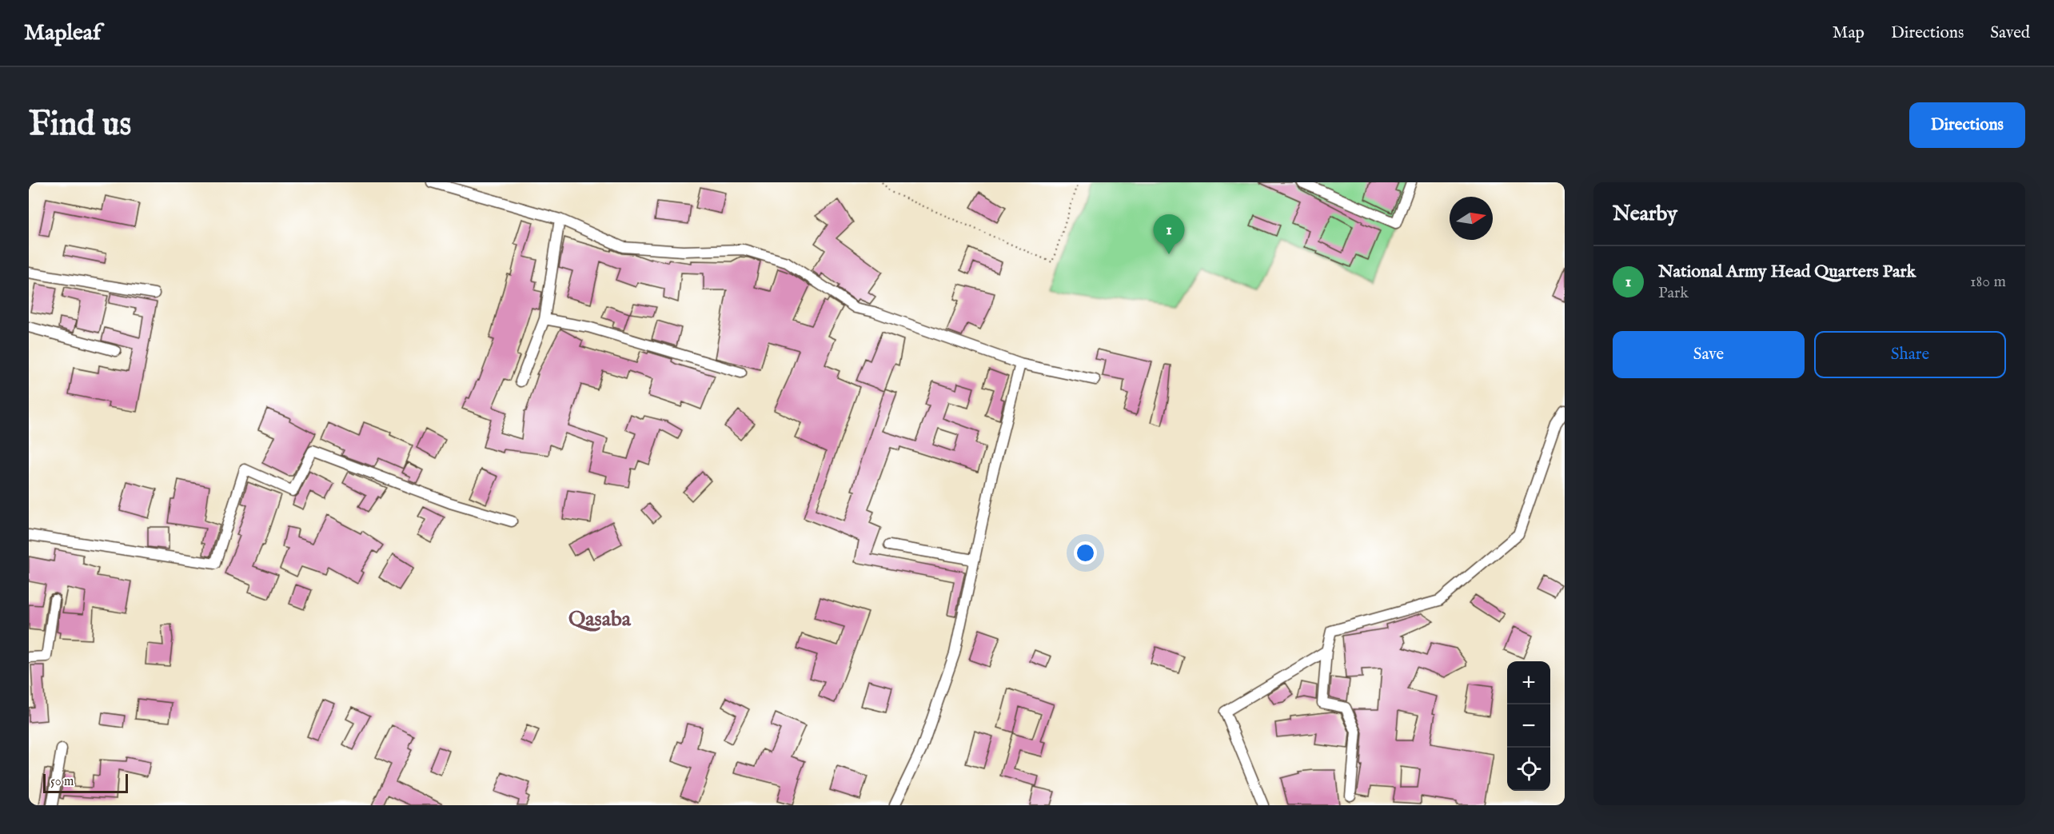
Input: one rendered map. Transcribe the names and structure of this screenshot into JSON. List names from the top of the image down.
{
  "districts": ["Qasaba"],
  "scale_bar": "50 m",
  "north": "right",
  "page": {
    "header": "Mapleaf",
    "nav": ["Map", "Directions", "Saved"],
    "buttons": [
      "Directions",
      ["Save", "Share"]
    ],
    "title": "Find us",
    "heading": "Nearby",
    "pins": "1",
    "list": [
      {
        "mark": "1",
        "name": "National Army Head Quarters Park",
        "note": "Park",
        "value": "180 m"
      }
    ],
    "map_buttons": ["+", "−"],
    "scale": "50 m"
  }
}
